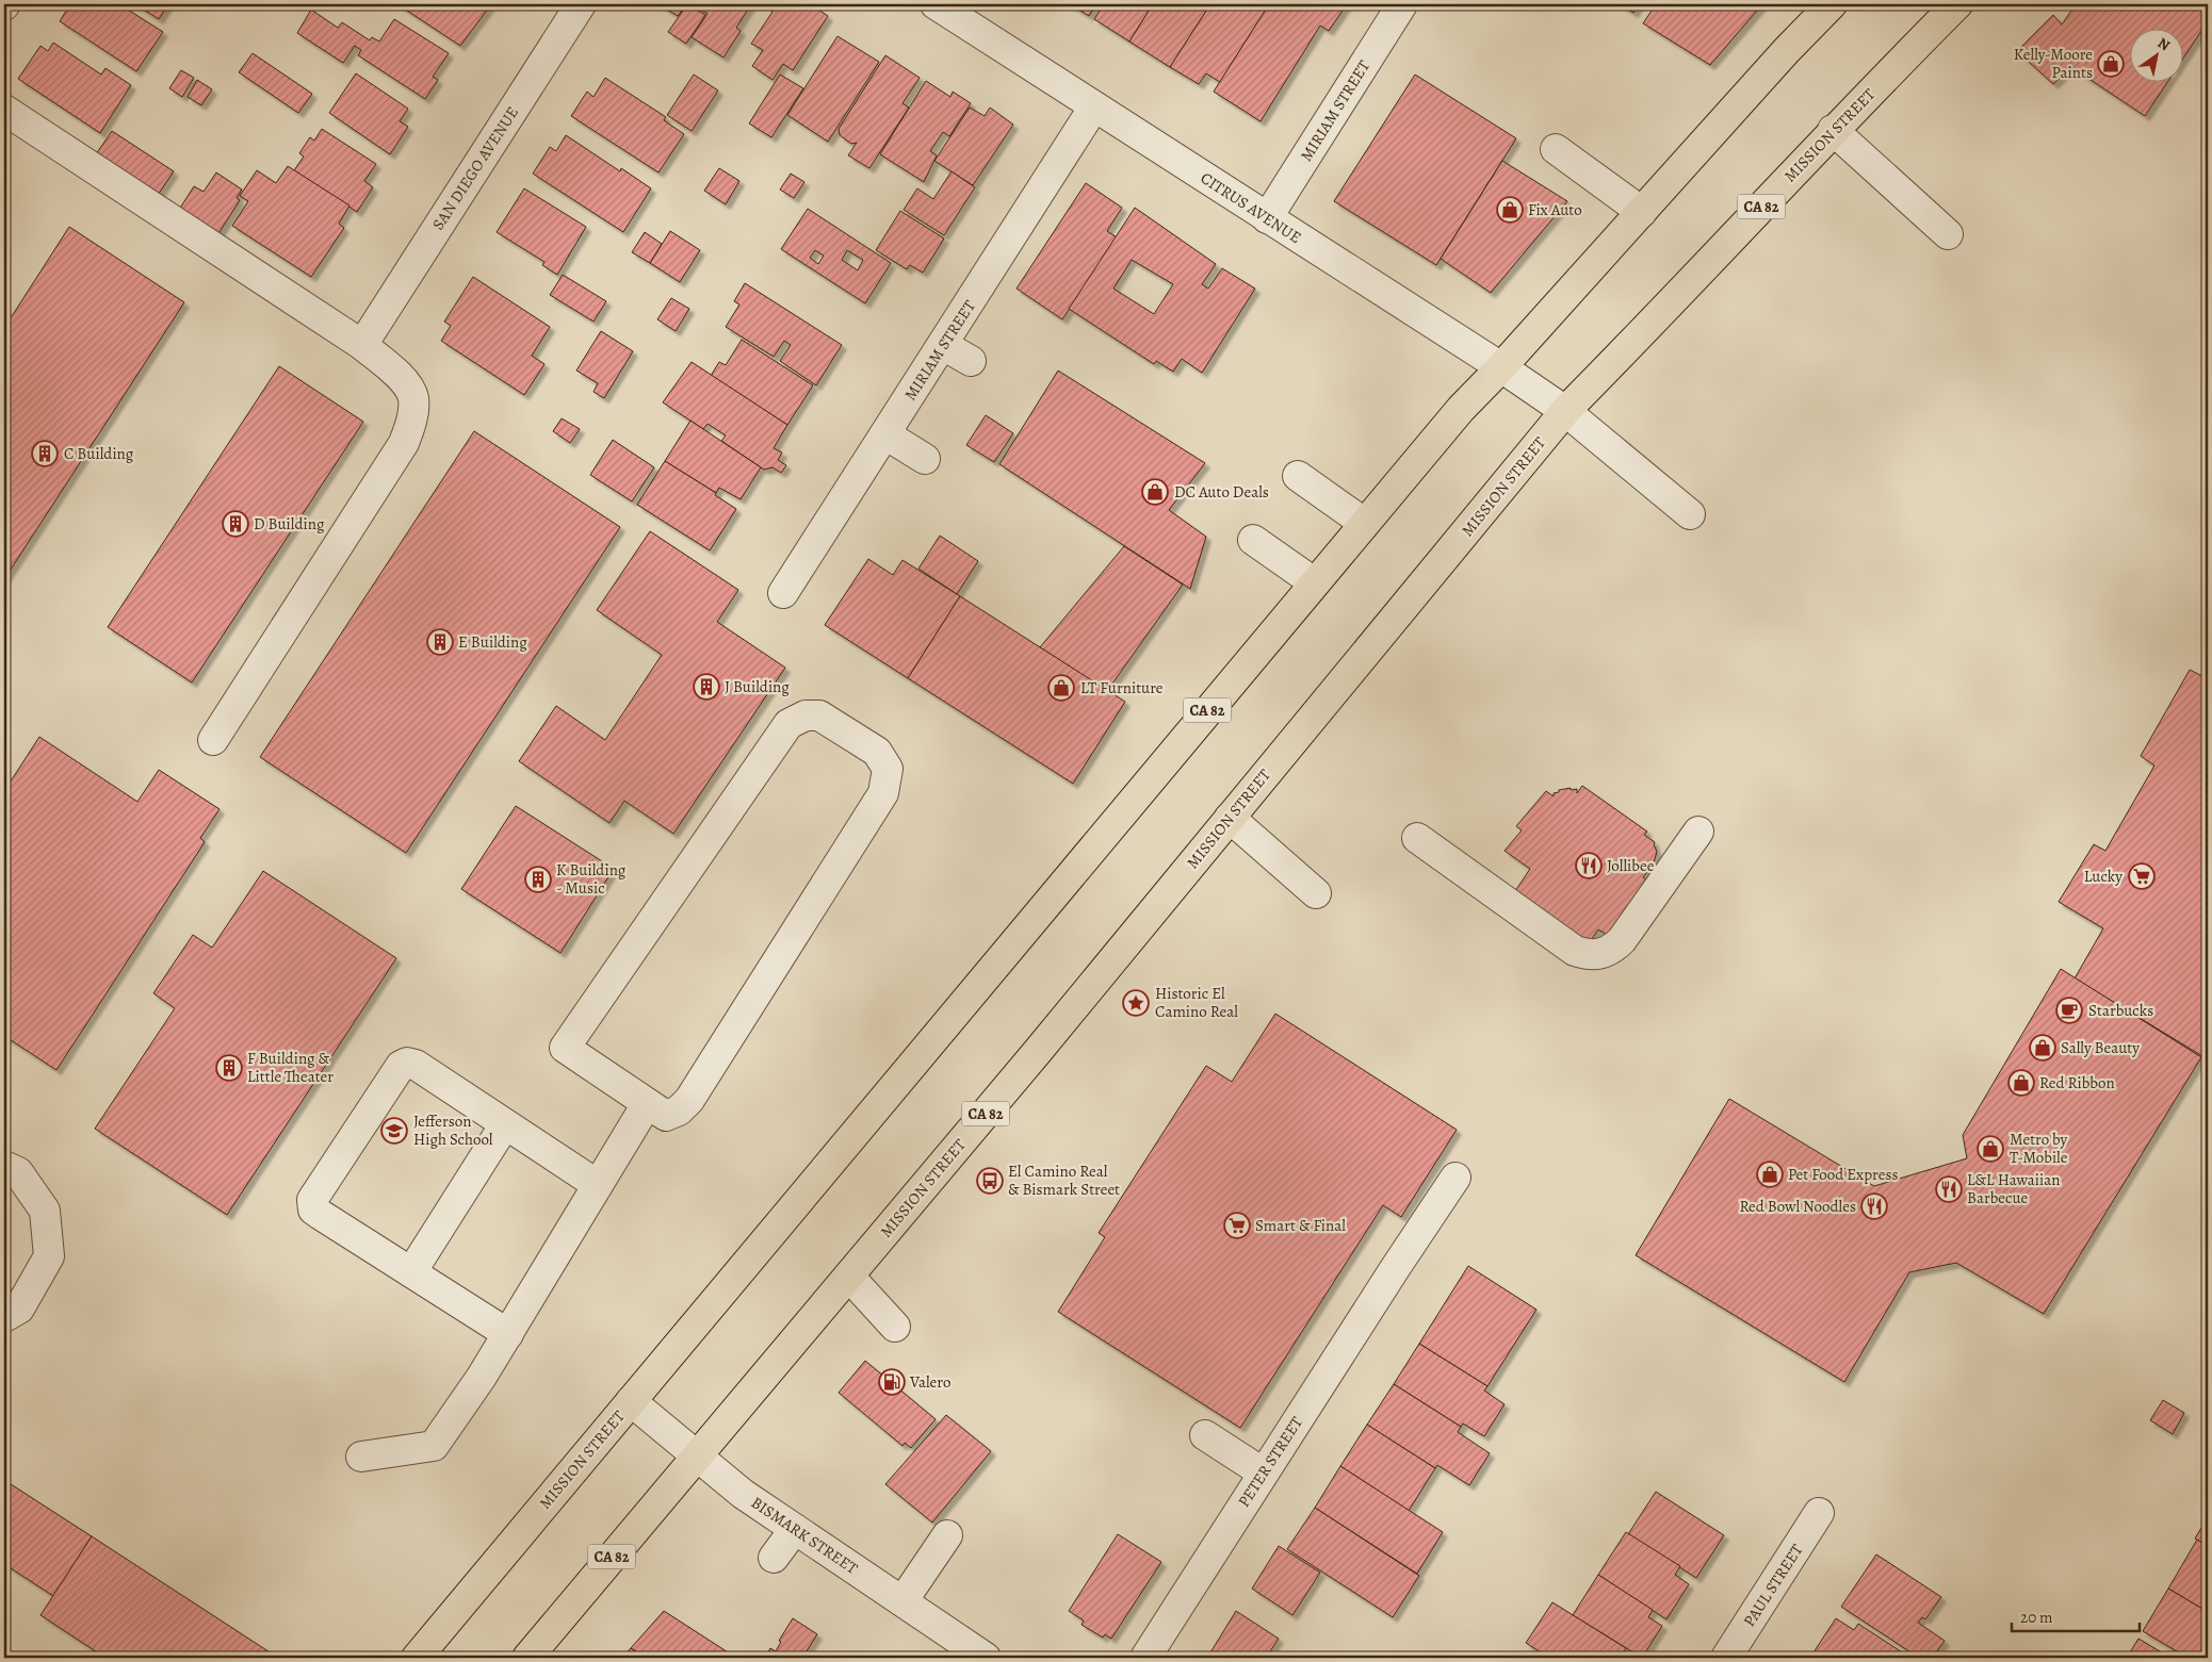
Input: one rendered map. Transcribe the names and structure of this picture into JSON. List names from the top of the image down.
{
  "streets": {
    "main road": ["MISSION STREET", "CA 82"],
    "street": [
      "MIRIAM STREET",
      "SAN DIEGO AVENUE",
      "CITRUS AVENUE",
      "PETER STREET",
      "BISMARK STREET",
      "PAUL STREET"
    ]
  },
  "crossings": [
    ["MIRIAM STREET", "CITRUS AVENUE"],
    ["MISSION STREET", "CITRUS AVENUE"],
    ["MISSION STREET", "BISMARK STREET"]
  ],
  "places": {
    "shop": [
      "Kelly-Moore Paints",
      "Fix Auto",
      "DC Auto Deals",
      "LT Furniture",
      "Sally Beauty",
      "Red Ribbon",
      "Metro by T-Mobile",
      "Pet Food Express"
    ],
    "building": [
      "C Building",
      "D Building",
      "E Building",
      "J Building",
      "K Building - Music",
      "F Building & Little Theater"
    ],
    "restaurant": ["Jollibee", "L&L Hawaiian Barbecue", "Red Bowl Noodles"],
    "supermarket": ["Lucky", "Smart & Final"],
    "place": ["Historic El Camino Real"],
    "cafe": ["Starbucks"],
    "school or university": ["Jefferson High School"],
    "bus stop": ["El Camino Real & Bismark Street"],
    "fuel station": ["Valero"]
  },
  "scale_bar": "20 m",
  "north": "top right"
}
